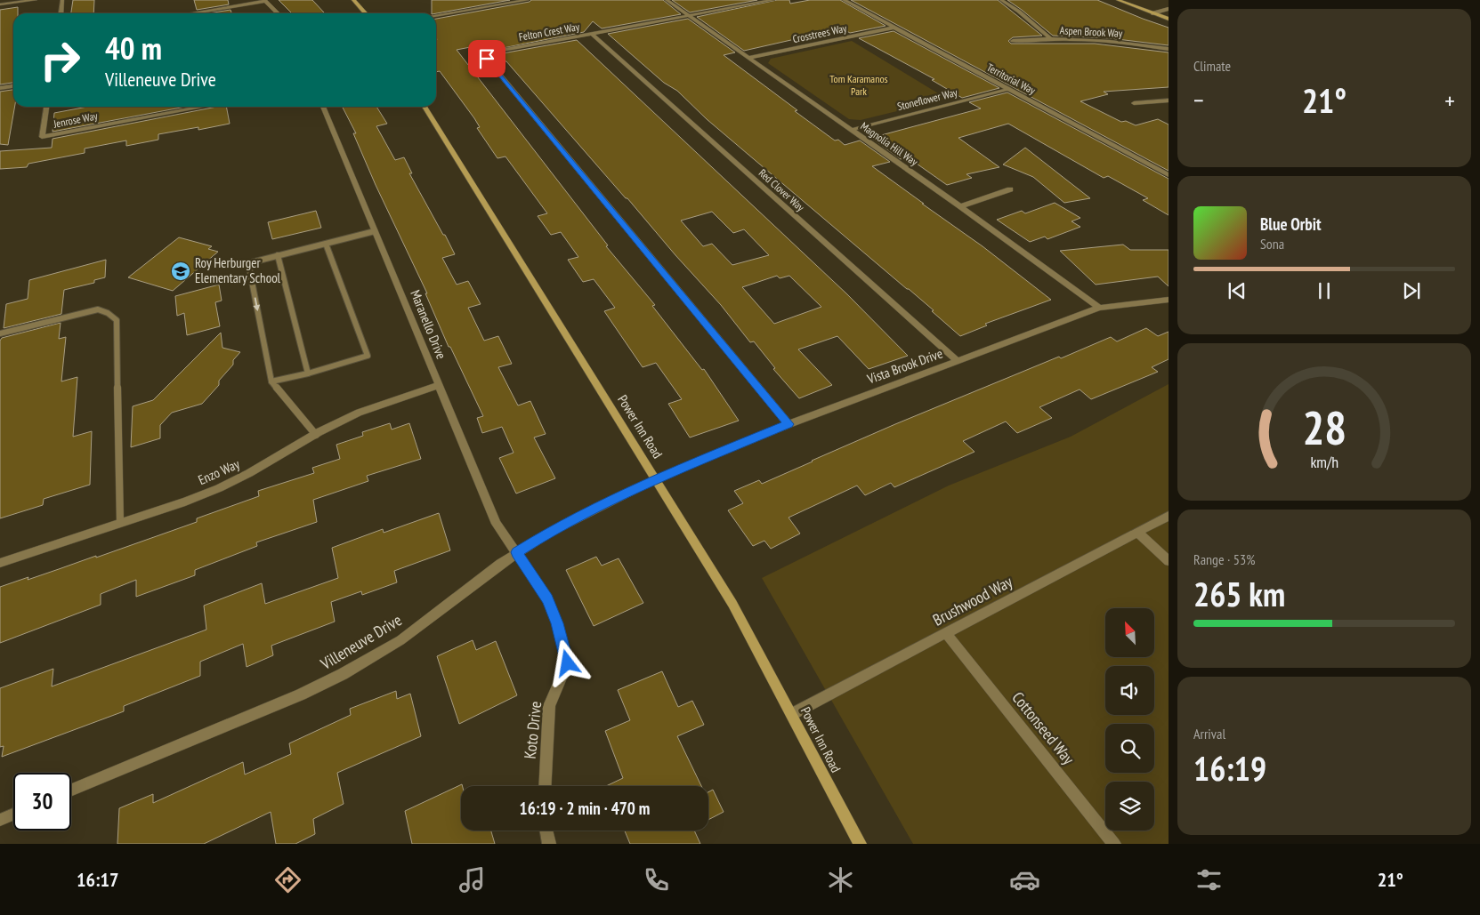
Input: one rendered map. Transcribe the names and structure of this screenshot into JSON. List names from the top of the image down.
{
  "streets": {
    "main road": ["Power Inn Road"],
    "street": [
      "Felton Crest Way",
      "Aspen Brook Way",
      "Crosstrees Way",
      "Territorial Way",
      "Stoneflower Way",
      "Jenrose Way",
      "Magnolia Hill Way",
      "Red Clover Way",
      "Maranello Drive",
      "Vista Brook Drive",
      "Enzo Way",
      "Brushwood Way",
      "Villeneuve Drive",
      "Cottonseed Way",
      "Koto Drive"
    ]
  },
  "crossings": [
    ["Felton Crest Way", "Magnolia Hill Way"],
    ["Felton Crest Way", "Red Clover Way"],
    ["Felton Crest Way", "Vista Brook Drive"],
    ["Crosstrees Way", "Territorial Way"],
    ["Crosstrees Way", "Magnolia Hill Way"],
    ["Territorial Way", "Stoneflower Way"],
    ["Stoneflower Way", "Magnolia Hill Way"],
    ["Magnolia Hill Way", "Vista Brook Drive"],
    ["Red Clover Way", "Vista Brook Drive"],
    ["Maranello Drive", "Enzo Way"],
    ["Maranello Drive", "Villeneuve Drive"],
    ["Maranello Drive", "Koto Drive"],
    ["Vista Brook Drive", "Power Inn Road"],
    ["Vista Brook Drive", "Villeneuve Drive"],
    ["Power Inn Road", "Brushwood Way"],
    ["Power Inn Road", "Villeneuve Drive"],
    ["Brushwood Way", "Cottonseed Way"],
    ["Villeneuve Drive", "Koto Drive"]
  ],
  "parks": ["Tom Karamanos Park"],
  "places": {
    "school or university": ["Roy Herburger Elementary School"]
  },
  "north": "top left",
  "page": {
    "tile": [
      "Climate",
      ["Range · 53%", "265 km"],
      ["Arrival", "16:19"]
    ],
    "turn": ["40 m", "Villeneuve Drive"],
    "heat": ["−", "21°", "+"],
    "song": ["Blue Orbit", "Sona"],
    "limit": "30",
    "trip": "16:19 · 2 min · 470 m",
    "tabs": ["16:17", "21°"],
    "gauge": ["28", "km/h"]
  }
}
